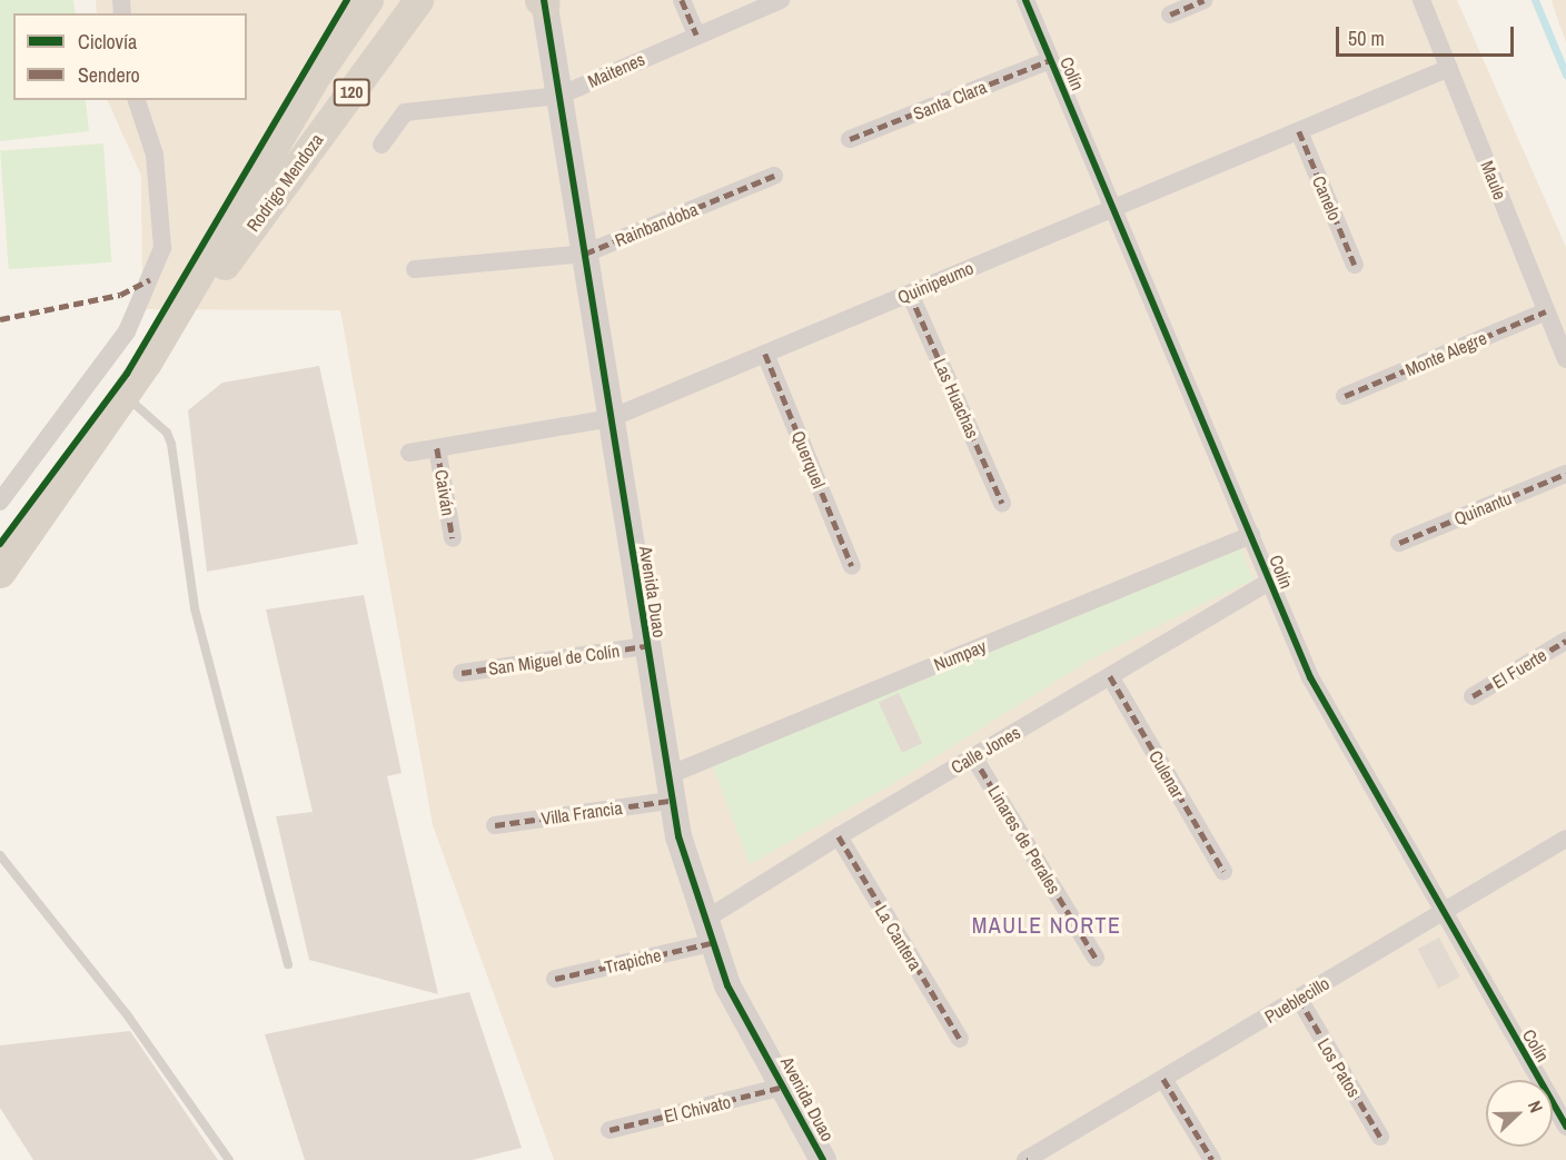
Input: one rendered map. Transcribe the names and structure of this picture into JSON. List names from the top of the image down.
{
  "streets": {
    "main road": ["120", "Rodrigo Mendoza"],
    "street": [
      "Maitenes",
      "Colín",
      "Santa Clara",
      "Maule",
      "Canelo",
      "Rainbandoba",
      "Quinipeumo",
      "Monte Alegre",
      "Las Huachas",
      "Querquel",
      "Caiván",
      "Quinantu",
      "Avenida Duao",
      "Numpay",
      "San Miguel de Colín",
      "El Fuerte",
      "Calle Jones",
      "Culenar",
      "Villa Francia",
      "Linares de Perales",
      "La Cantera",
      "Trapiche",
      "Pueblecillo",
      "Los Patos",
      "El Chivato"
    ]
  },
  "crossings": [
    ["Maitenes", "Avenida Duao"],
    ["Colín", "Santa Clara"],
    ["Colín", "Quinipeumo"],
    ["Colín", "Numpay"],
    ["Colín", "Calle Jones"],
    ["Colín", "Pueblecillo"],
    ["Maule", "Quinipeumo"],
    ["Maule", "Monte Alegre"],
    ["Canelo", "Quinipeumo"],
    ["Rainbandoba", "Avenida Duao"],
    ["Quinipeumo", "Las Huachas"],
    ["Quinipeumo", "Querquel"],
    ["Quinipeumo", "Caiván"],
    ["Quinipeumo", "Avenida Duao"],
    ["Avenida Duao", "Numpay"],
    ["Avenida Duao", "San Miguel de Colín"],
    ["Avenida Duao", "Calle Jones"],
    ["Avenida Duao", "Villa Francia"],
    ["Avenida Duao", "Trapiche"],
    ["Avenida Duao", "El Chivato"],
    ["Numpay", "Villa Francia"],
    ["Calle Jones", "Culenar"],
    ["Calle Jones", "Linares de Perales"],
    ["Calle Jones", "La Cantera"],
    ["Calle Jones", "Trapiche"],
    ["Pueblecillo", "Los Patos"]
  ],
  "districts": ["MAULE NORTE"],
  "legend": ["Ciclovía", "Sendero"],
  "scale_bar": "50 m",
  "north": "right"
}
